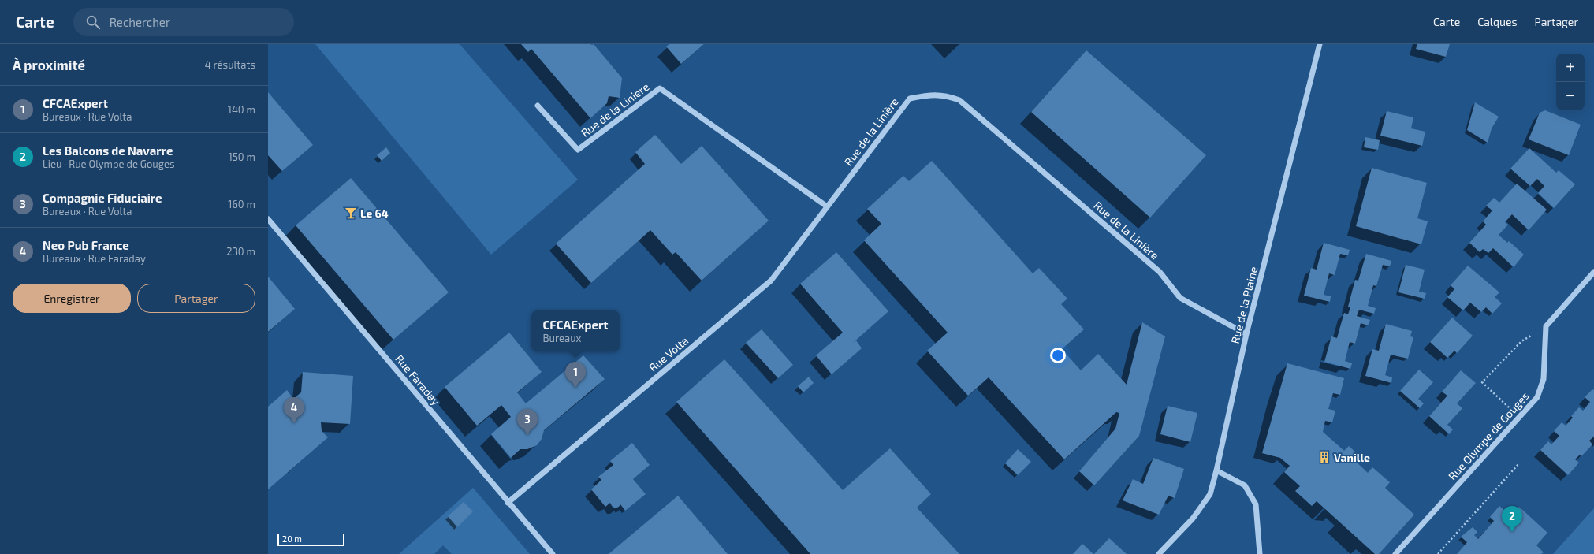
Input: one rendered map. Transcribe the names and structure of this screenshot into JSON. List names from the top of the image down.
{
  "streets": {
    "street": [
      "Rue de la Linière",
      "Rue de la Plaine",
      "Rue Volta",
      "Rue Faraday",
      "Rue Olympe de Gouges"
    ]
  },
  "crossings": [
    ["Rue de la Linière", "Rue de la Plaine"],
    ["Rue de la Linière", "Rue Volta"],
    ["Rue Volta", "Rue Faraday"]
  ],
  "places": {
    "bar": ["Le 64"],
    "building": ["Vanille"]
  },
  "scale_bar": "20 m",
  "page": {
    "header": "Carte",
    "search": "Rechercher",
    "nav": ["Carte", "Calques", "Partager"],
    "heading": ["À proximité", "4 résultats"],
    "map_buttons": ["+", "−"],
    "list": [
      {
        "mark": "1",
        "name": "CFCAExpert",
        "note": "Bureaux · Rue Volta",
        "value": "140 m"
      },
      {
        "mark": "2",
        "name": "Les Balcons de Navarre",
        "note": "Lieu · Rue Olympe de Gouges",
        "value": "150 m"
      },
      {
        "mark": "3",
        "name": "Compagnie Fiduciaire",
        "note": "Bureaux · Rue Volta",
        "value": "160 m"
      },
      {
        "mark": "4",
        "name": "Neo Pub France",
        "note": "Bureaux · Rue Faraday",
        "value": "230 m"
      }
    ],
    "buttons": ["Enregistrer", "Partager"],
    "popup": ["CFCAExpert", "Bureaux"],
    "pins": [
      "1",
      "4",
      "3",
      "2"
    ],
    "scale": "20 m"
  }
}
